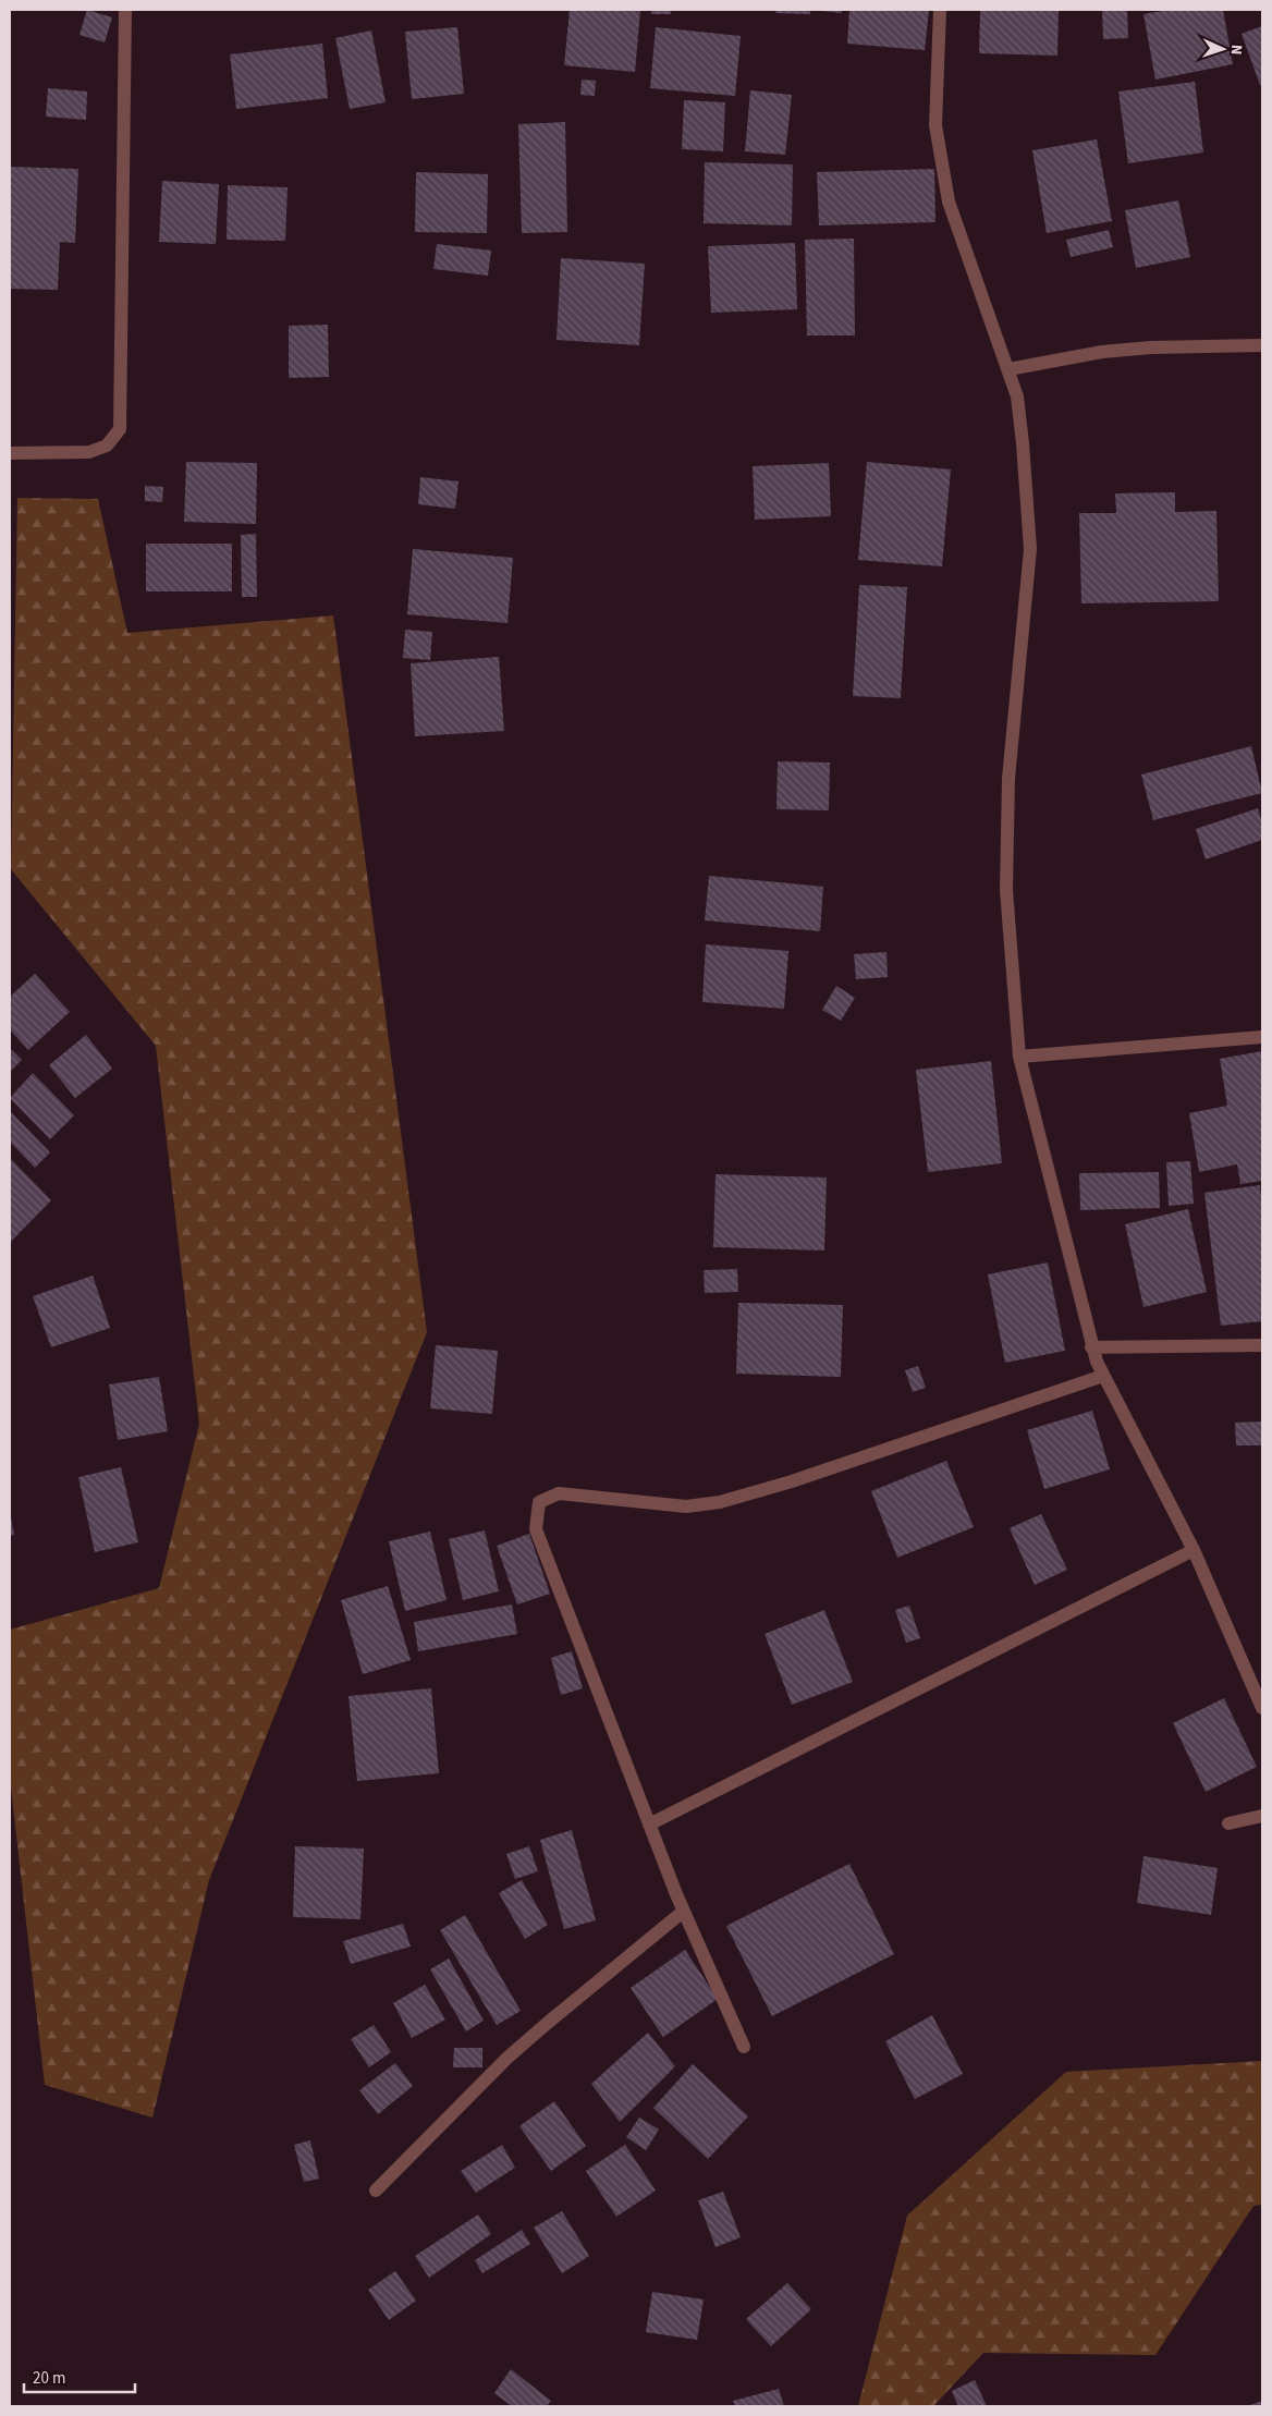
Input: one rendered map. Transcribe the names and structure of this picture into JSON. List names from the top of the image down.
{
  "scale_bar": "20 m",
  "north": "right"
}
